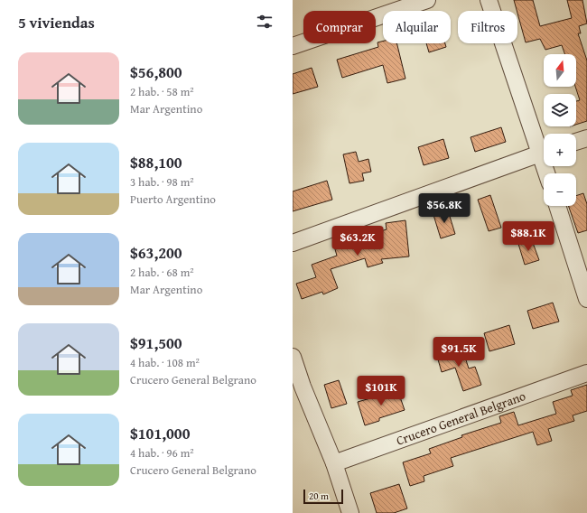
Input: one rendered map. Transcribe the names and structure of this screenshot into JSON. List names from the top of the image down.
{
  "streets": {
    "street": ["Crucero General Belgrano"]
  },
  "scale_bar": "20 m",
  "north": "top",
  "page": {
    "heading": "5 viviendas",
    "chip": ["Comprar", "Alquilar", "Filtros"],
    "list": [
      {
        "name": "$56,800",
        "note": "2 hab. · 58 m² · Mar Argentino"
      },
      {
        "name": "$88,100",
        "note": "3 hab. · 98 m² · Puerto Argentino"
      },
      {
        "name": "$63,200",
        "note": "2 hab. · 68 m² · Mar Argentino"
      },
      {
        "name": "$91,500",
        "note": "4 hab. · 108 m² · Crucero General Belgrano"
      },
      {
        "name": "$101,000",
        "note": "4 hab. · 96 m² · Crucero General Belgrano"
      }
    ],
    "map_buttons": ["+", "−"],
    "price": [
      "$56.8K",
      "$88.1K",
      "$63.2K",
      "$91.5K",
      "$101K"
    ],
    "scale": "20 m"
  }
}
